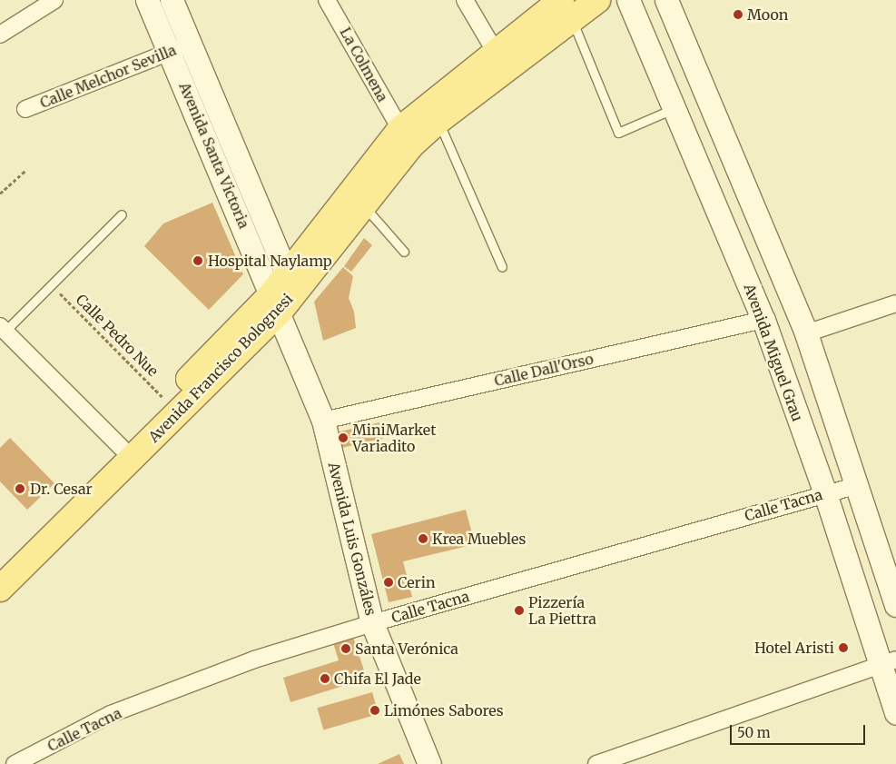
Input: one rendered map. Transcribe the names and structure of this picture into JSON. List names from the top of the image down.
{
  "streets": {
    "main road": [
      "Avenida Santa Victoria",
      "Avenida Miguel Grau",
      "Avenida Francisco Bolognesi",
      "Avenida Luis Gonzáles"
    ],
    "street": [
      "La Colmena",
      "Calle Melchor Sevilla",
      "Calle Dall'Orso",
      "Calle Tacna"
    ],
    "path": ["Calle Pedro Nue"]
  },
  "crossings": [
    ["La Colmena", "Avenida Francisco Bolognesi"],
    ["Calle Melchor Sevilla", "Avenida Santa Victoria"],
    ["Avenida Santa Victoria", "Avenida Francisco Bolognesi"],
    ["Avenida Santa Victoria", "Avenida Luis Gonzáles"],
    ["Calle Pedro Nue", "Avenida Francisco Bolognesi"],
    ["Avenida Miguel Grau", "Calle Dall'Orso"],
    ["Avenida Miguel Grau", "Calle Tacna"],
    ["Avenida Francisco Bolognesi", "Avenida Luis Gonzáles"],
    ["Calle Dall'Orso", "Avenida Luis Gonzáles"],
    ["Calle Tacna", "Avenida Luis Gonzáles"]
  ],
  "places": [
    "Moon",
    "Hospital Naylamp",
    "MiniMarket Variadito",
    "Dr. Cesar",
    "Krea Muebles",
    "Cerin",
    "Pizzería La Piettra",
    "Hotel Aristi",
    "Santa Verónica",
    "Chifa El Jade",
    "Limónes Sabores"
  ],
  "scale_bar": "50 m"
}
